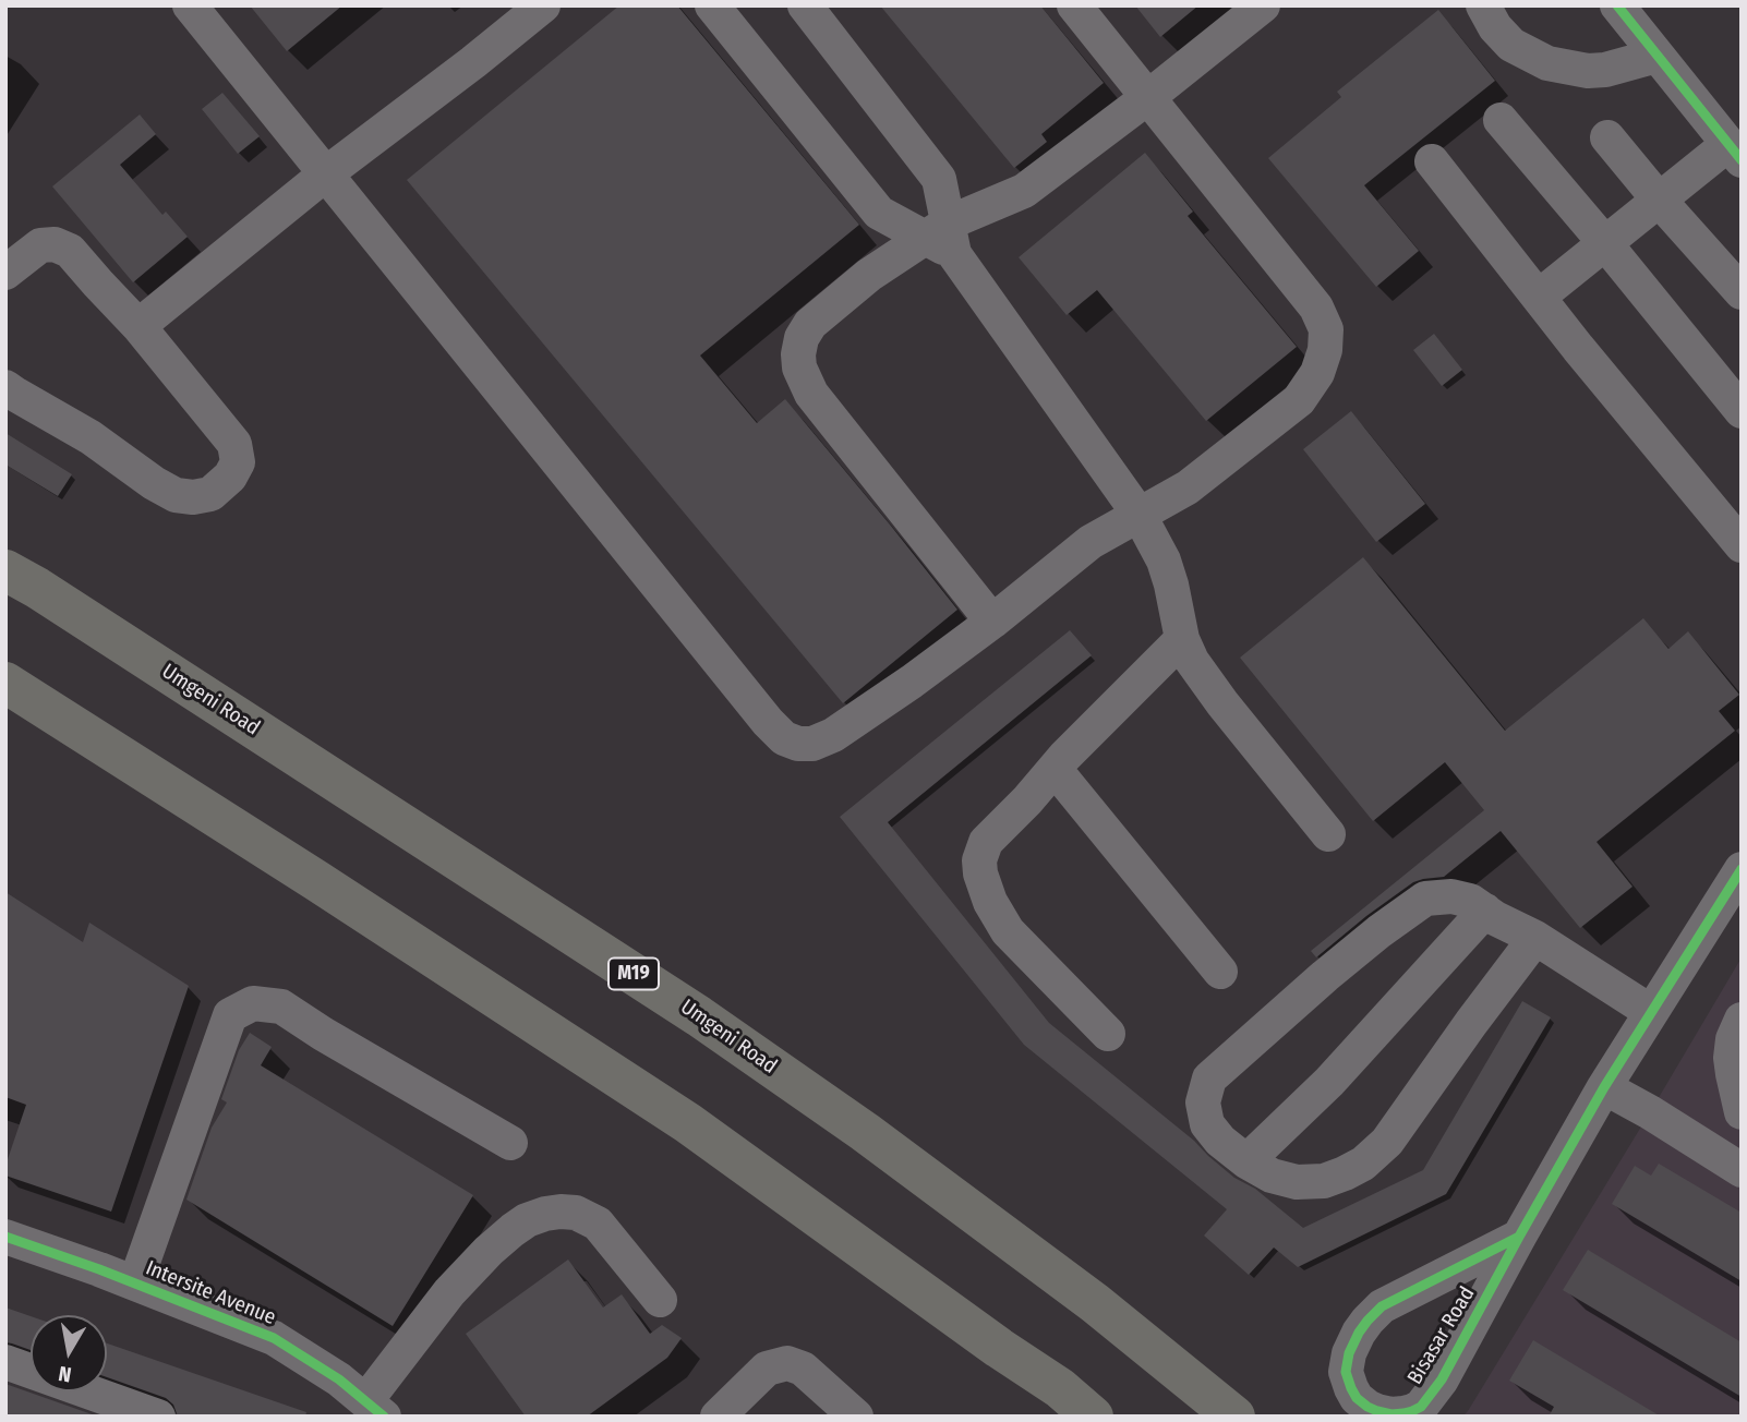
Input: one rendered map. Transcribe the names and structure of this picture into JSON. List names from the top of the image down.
{
  "streets": {
    "highway": ["Umgeni Road", "M19"],
    "street": ["Intersite Avenue", "Bisasar Road"]
  },
  "north": "bottom"
}
